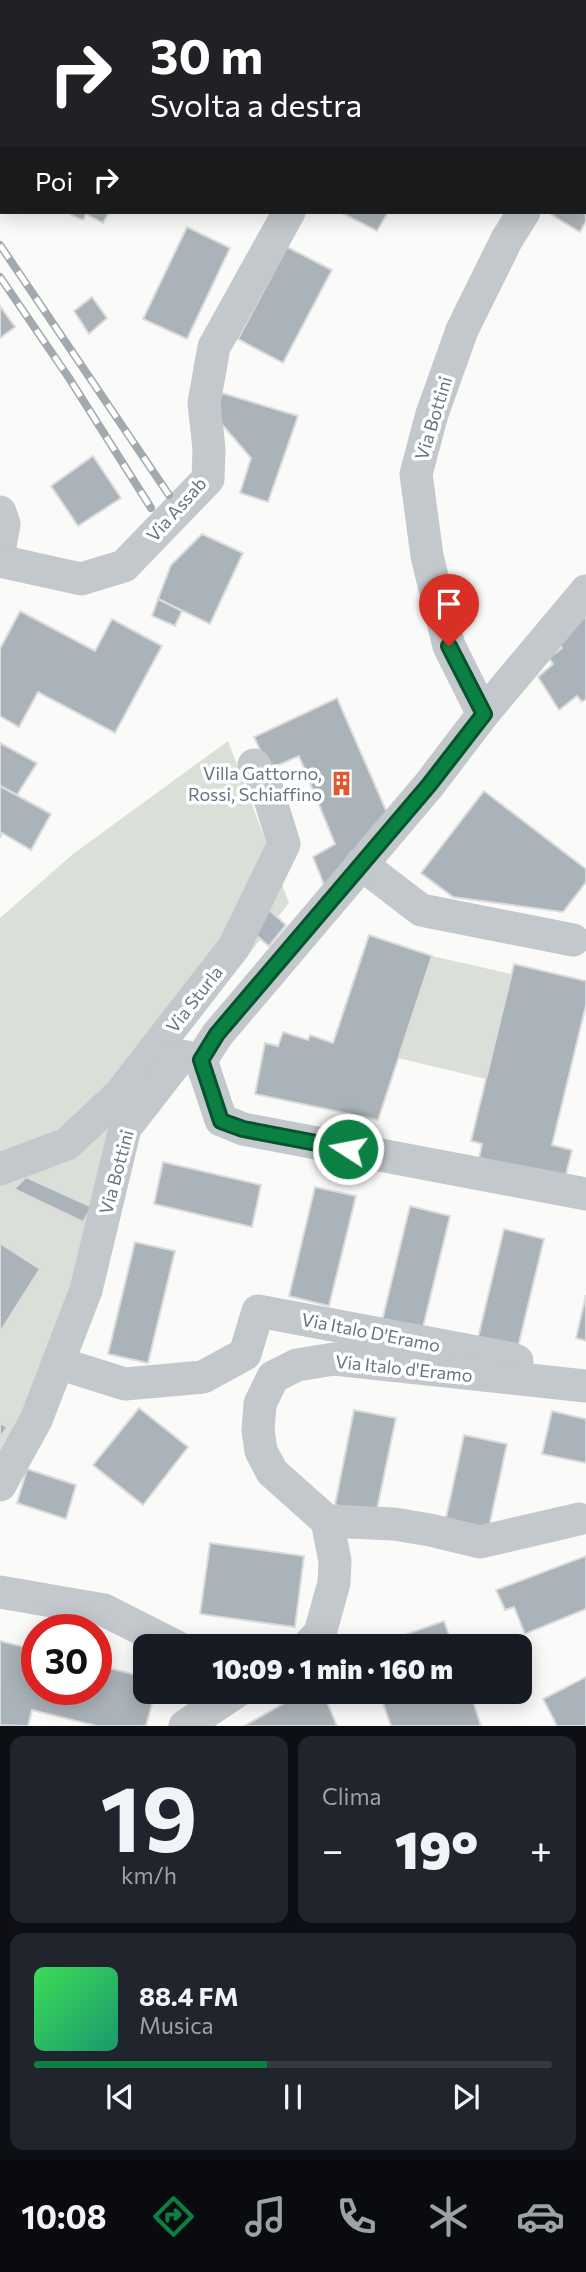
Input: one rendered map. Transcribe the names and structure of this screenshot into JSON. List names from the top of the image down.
{
  "streets": {
    "street": [
      "Via Bottini",
      "Via Assab",
      "Via Sturla",
      "Via Italo D'Eramo",
      "Via Italo d'Eramo"
    ]
  },
  "crossings": [
    ["Via Bottini", "Via Italo D'Eramo"],
    ["Via Italo D'Eramo", "Via Italo d'Eramo"]
  ],
  "places": {
    "building": ["Villa Gattorno, Rossi, Schiaffino"]
  },
  "page": {
    "turn": ["30 m", "Svolta a destra"],
    "then": "Poi",
    "limit": "30",
    "trip": "10:09 · 1 min · 160 m",
    "tile": [
      ["19", "km/h"],
      "Clima"
    ],
    "heat": ["−", "19°", "+"],
    "song": ["88.4 FM", "Musica"],
    "tabs": "10:08"
  }
}
